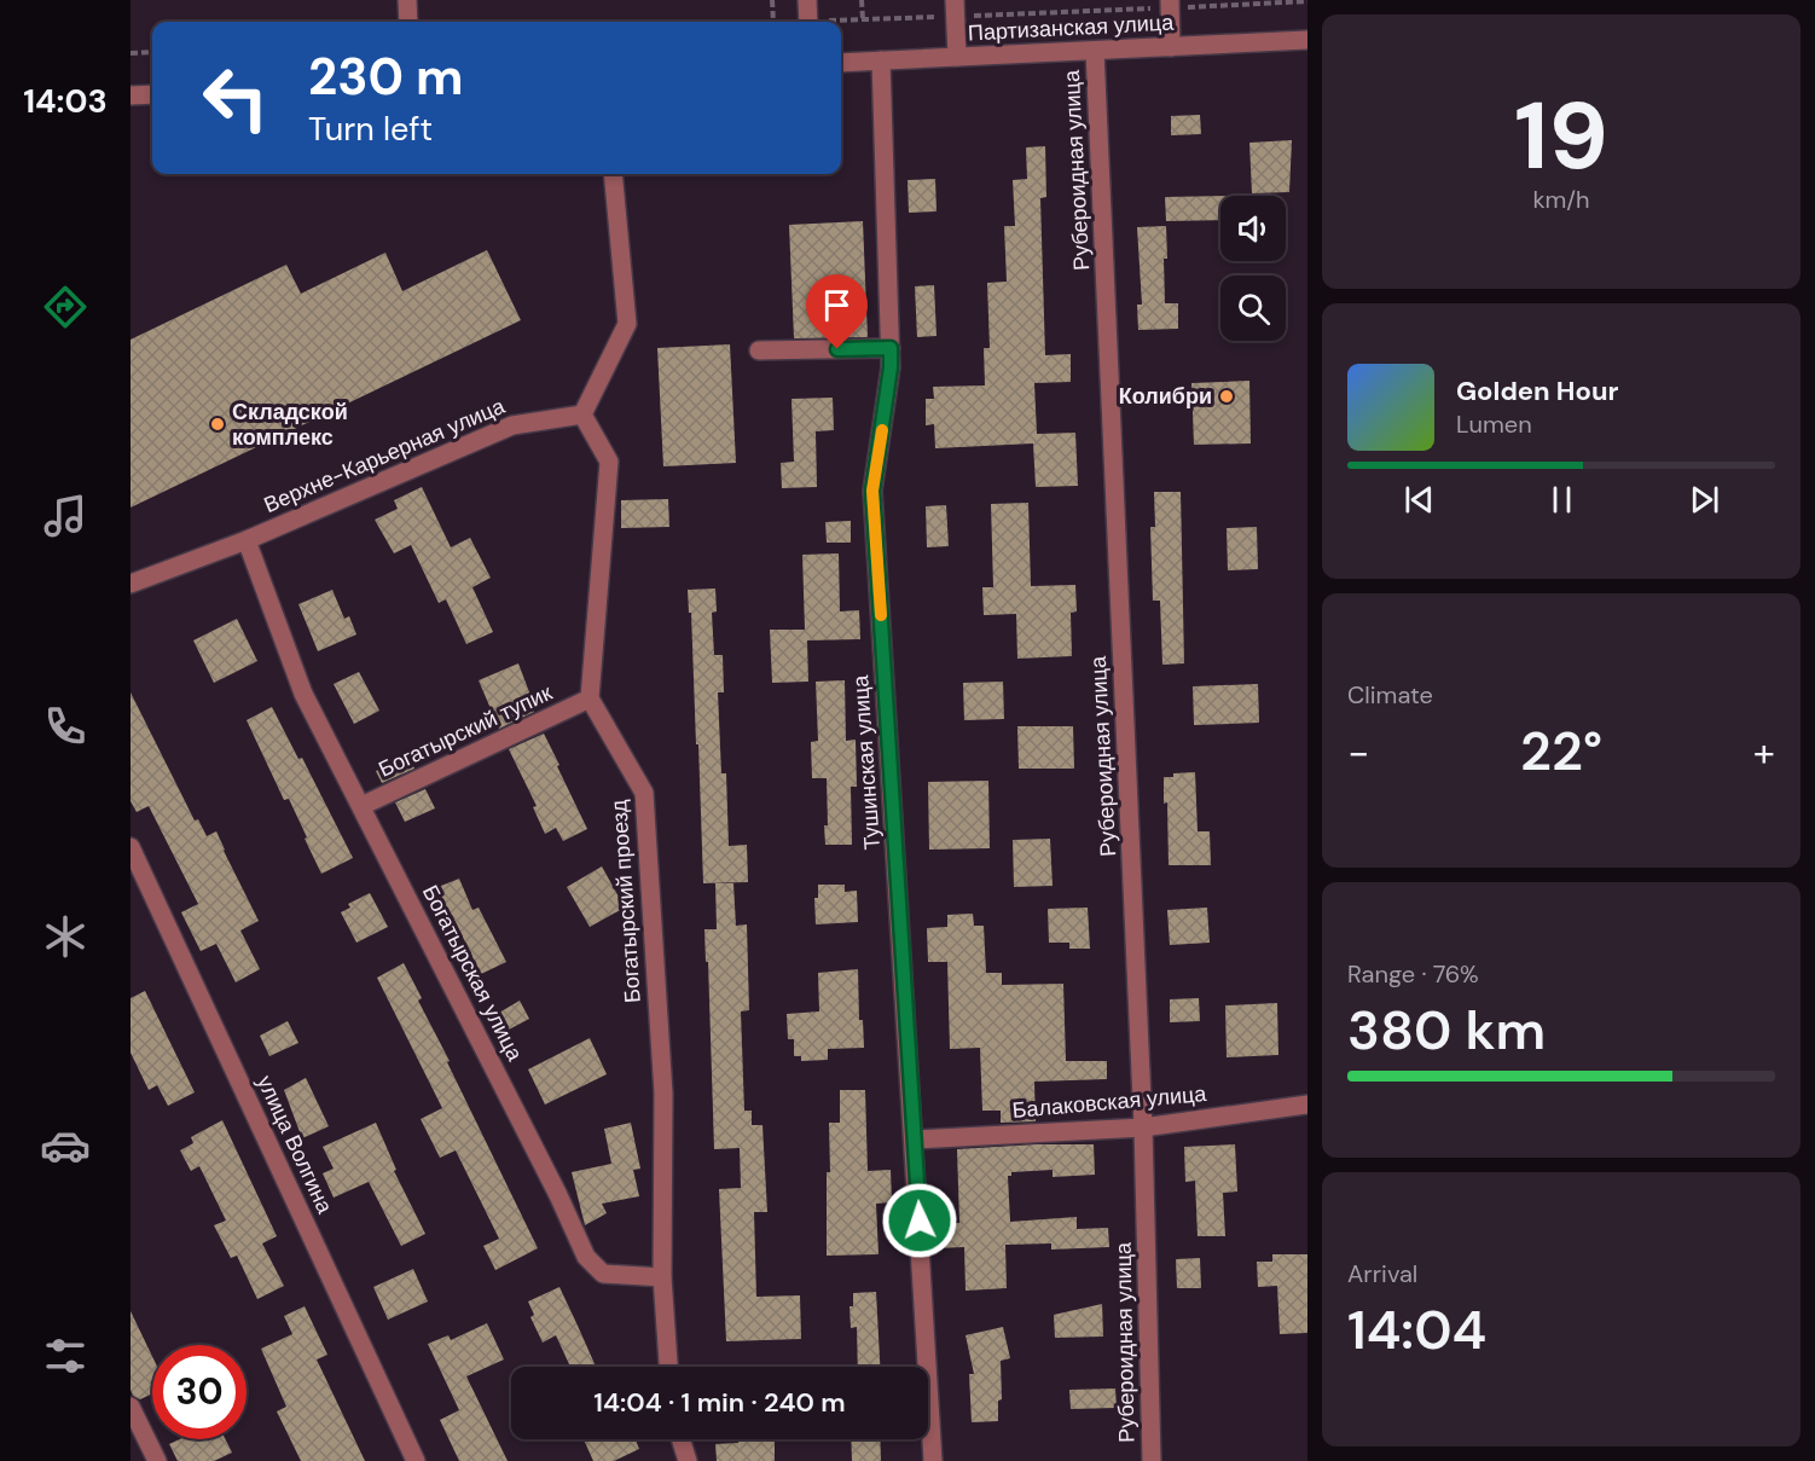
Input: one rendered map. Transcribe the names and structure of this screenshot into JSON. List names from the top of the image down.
{
  "streets": {
    "street": [
      "Партизанская улица",
      "Рубероидная улица",
      "Верхне-Карьерная улица",
      "Богатырский тупик",
      "Тушинская улица",
      "Богатырский проезд",
      "Богатырская улица",
      "Балаковская улица",
      "улица Волгина"
    ]
  },
  "crossings": [
    ["Партизанская улица", "Рубероидная улица"],
    ["Партизанская улица", "Тушинская улица"],
    ["Рубероидная улица", "Балаковская улица"],
    ["Верхне-Карьерная улица", "Богатырская улица"],
    ["Богатырский тупик", "Богатырский проезд"],
    ["Богатырский тупик", "Богатырская улица"],
    ["Тушинская улица", "Балаковская улица"],
    ["Богатырский проезд", "Богатырская улица"]
  ],
  "places": ["Колибри", "Складской комплекс"],
  "page": {
    "tabs": "14:03",
    "tile": [
      ["19", "km/h"],
      "Climate",
      ["Range · 76%", "380 km"],
      ["Arrival", "14:04"]
    ],
    "turn": ["230 m", "Turn left"],
    "song": ["Golden Hour", "Lumen"],
    "heat": ["−", "22°", "+"],
    "limit": "30",
    "trip": "14:04 · 1 min · 240 m"
  }
}
